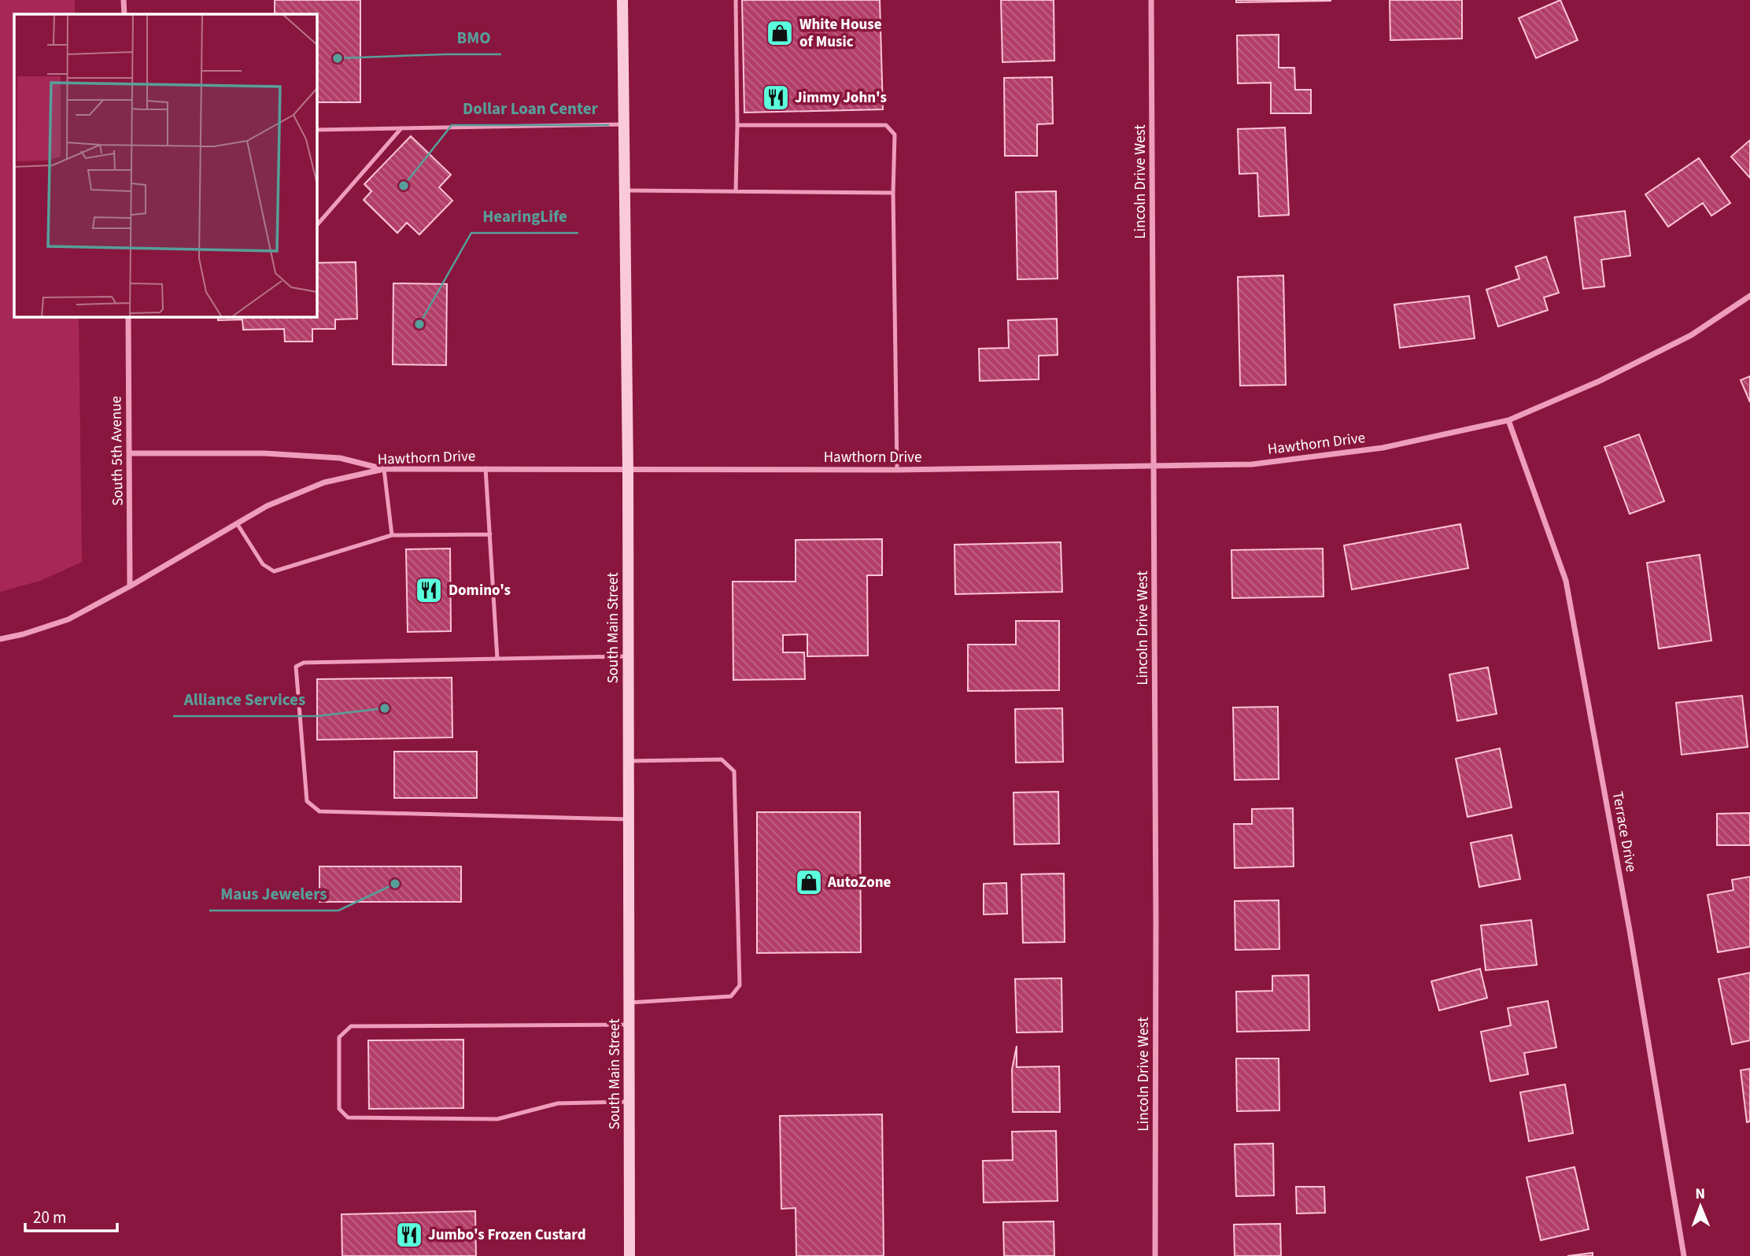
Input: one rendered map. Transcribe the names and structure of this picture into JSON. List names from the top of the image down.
{
  "streets": {
    "main road": ["South Main Street"],
    "street": [
      "Lincoln Drive West",
      "Hawthorn Drive",
      "South 5th Avenue",
      "Terrace Drive"
    ]
  },
  "crossings": [
    ["Lincoln Drive West", "Hawthorn Drive"],
    ["Hawthorn Drive", "South 5th Avenue"],
    ["Hawthorn Drive", "South Main Street"],
    ["Hawthorn Drive", "Terrace Drive"]
  ],
  "places": {
    "shop": ["White House of Music", "AutoZone"],
    "other": [
      "BMO",
      "Dollar Loan Center",
      "HearingLife",
      "Alliance Services",
      "Maus Jewelers"
    ],
    "restaurant": ["Jimmy John's", "Domino's", "Jumbo's Frozen Custard"]
  },
  "scale_bar": "20 m",
  "north": "top"
}
